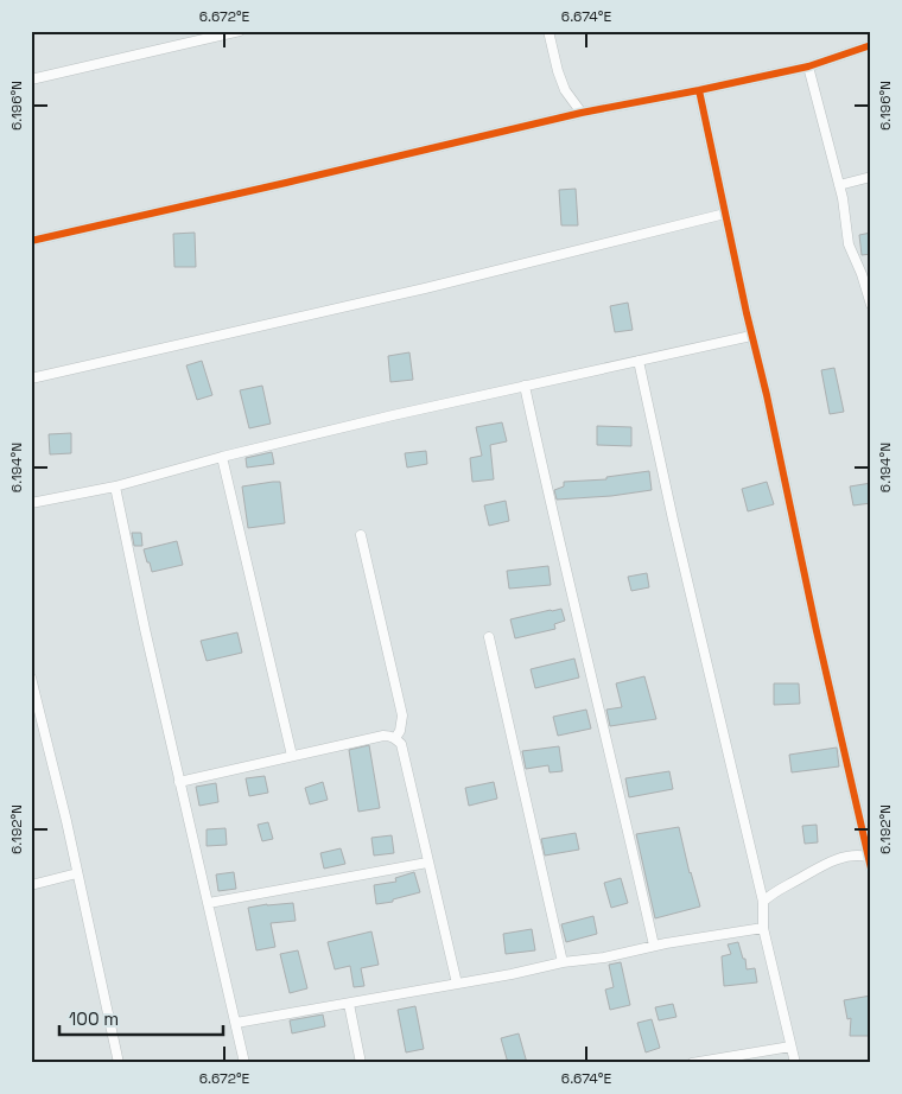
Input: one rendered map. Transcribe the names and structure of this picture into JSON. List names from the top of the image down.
{
  "scale_bar": "100 m",
  "coordinates": [
    "6.672°E",
    "6.674°E",
    "6.196°N",
    "6.194°N",
    "6.192°N"
  ]
}
